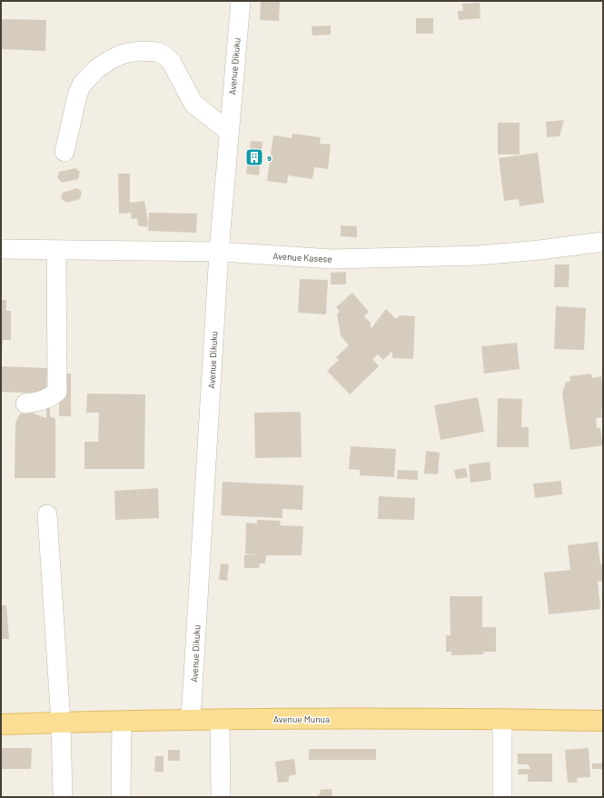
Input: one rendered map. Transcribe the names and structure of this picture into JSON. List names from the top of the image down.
{
  "streets": {
    "main road": ["Avenue Munua"],
    "street": ["Avenue Dikuku", "Avenue Kasese"]
  },
  "crossings": [
    ["Avenue Dikuku", "Avenue Kasese"],
    ["Avenue Dikuku", "Avenue Munua"]
  ],
  "places": {
    "building": ["s"]
  }
}
